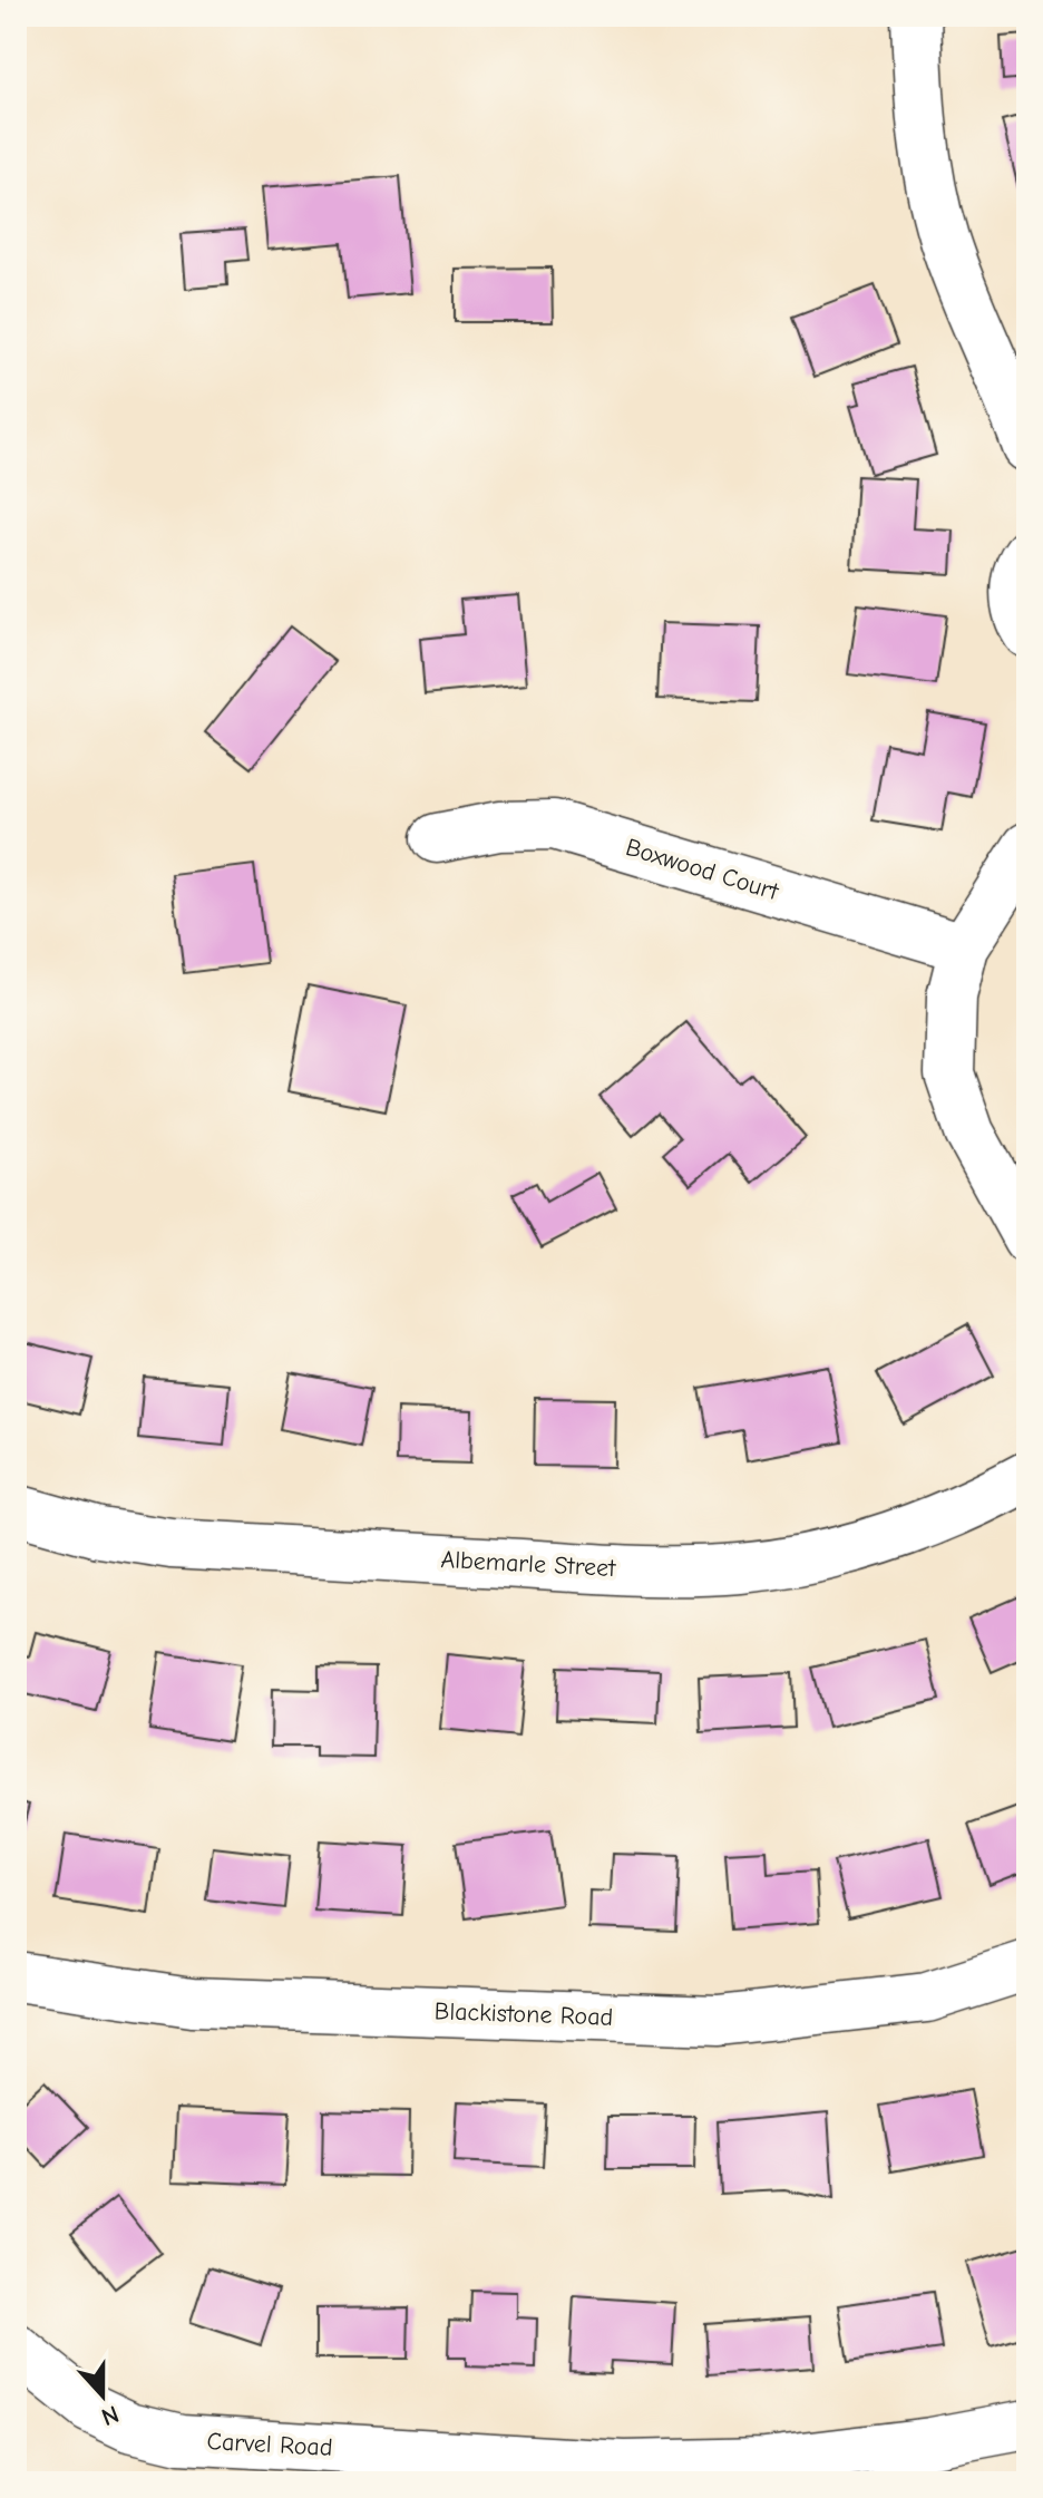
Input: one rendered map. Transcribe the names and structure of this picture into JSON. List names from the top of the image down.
{
  "streets": {
    "street": [
      "Boxwood Court",
      "Albemarle Street",
      "Blackistone Road",
      "Carvel Road"
    ]
  },
  "north": "bottom"
}
